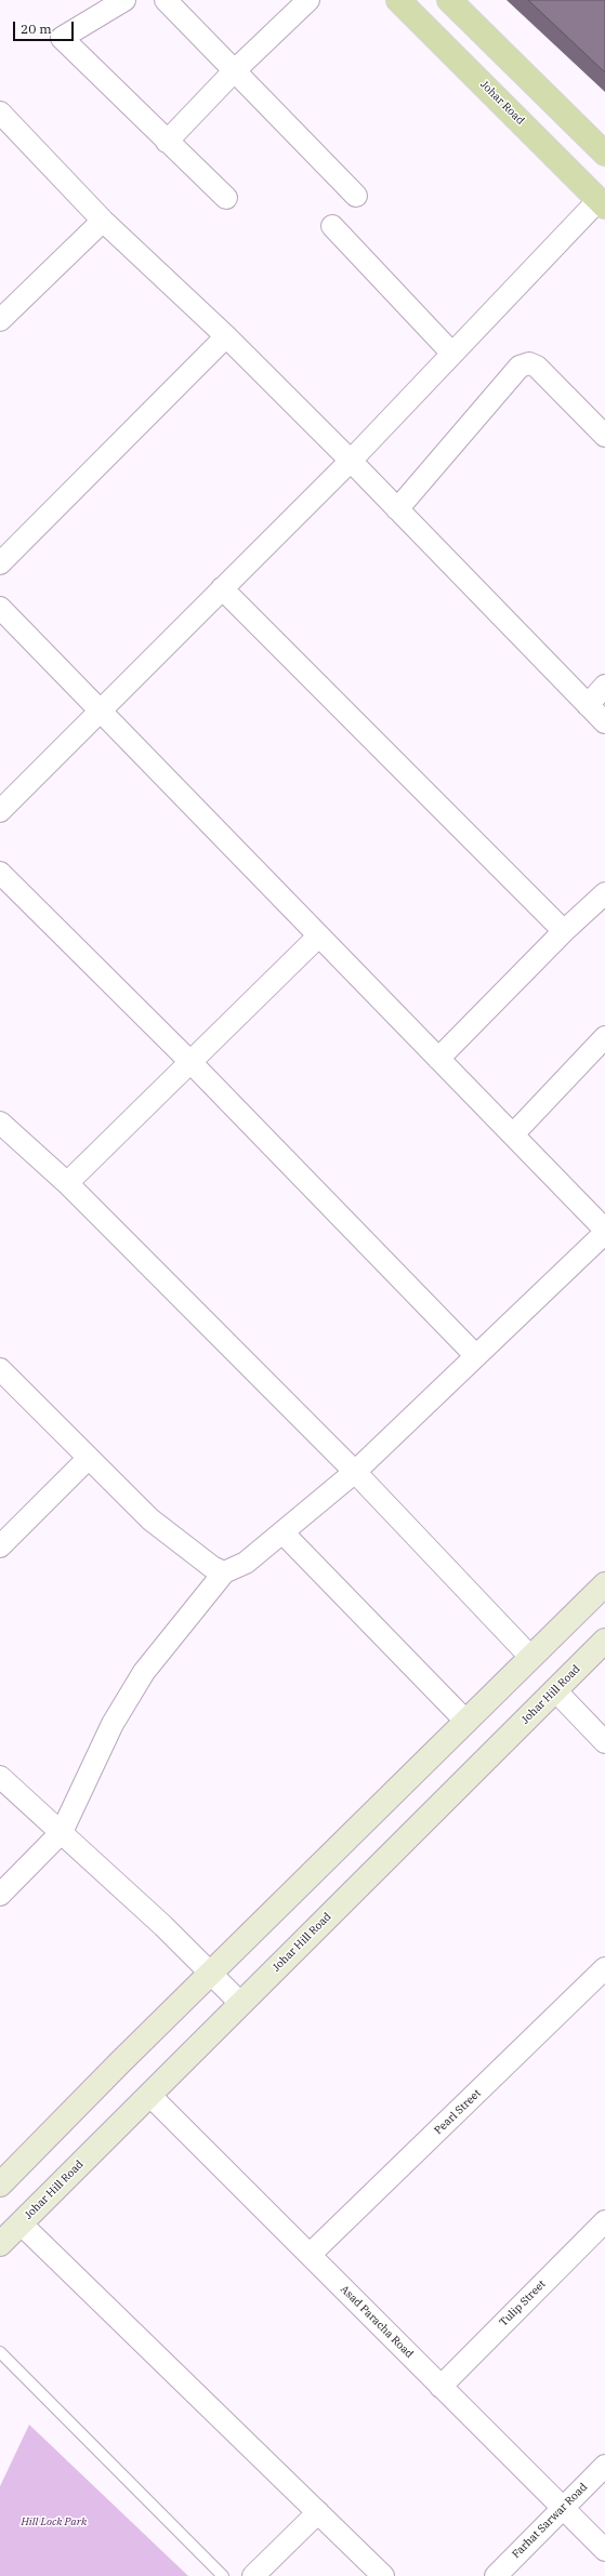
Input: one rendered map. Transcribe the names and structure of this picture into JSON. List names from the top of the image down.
{
  "streets": {
    "main road": ["Johar Road"],
    "street": [
      "Johar Hill Road",
      "Pearl Street",
      "Tulip Street",
      "Asad Paracha Road",
      "Farhat Sarwar Road"
    ]
  },
  "crossings": [
    ["Johar Hill Road", "Asad Paracha Road"],
    ["Pearl Street", "Asad Paracha Road"],
    ["Tulip Street", "Asad Paracha Road"],
    ["Asad Paracha Road", "Farhat Sarwar Road"]
  ],
  "parks": ["Hill Lock Park"],
  "scale_bar": "20 m"
}
